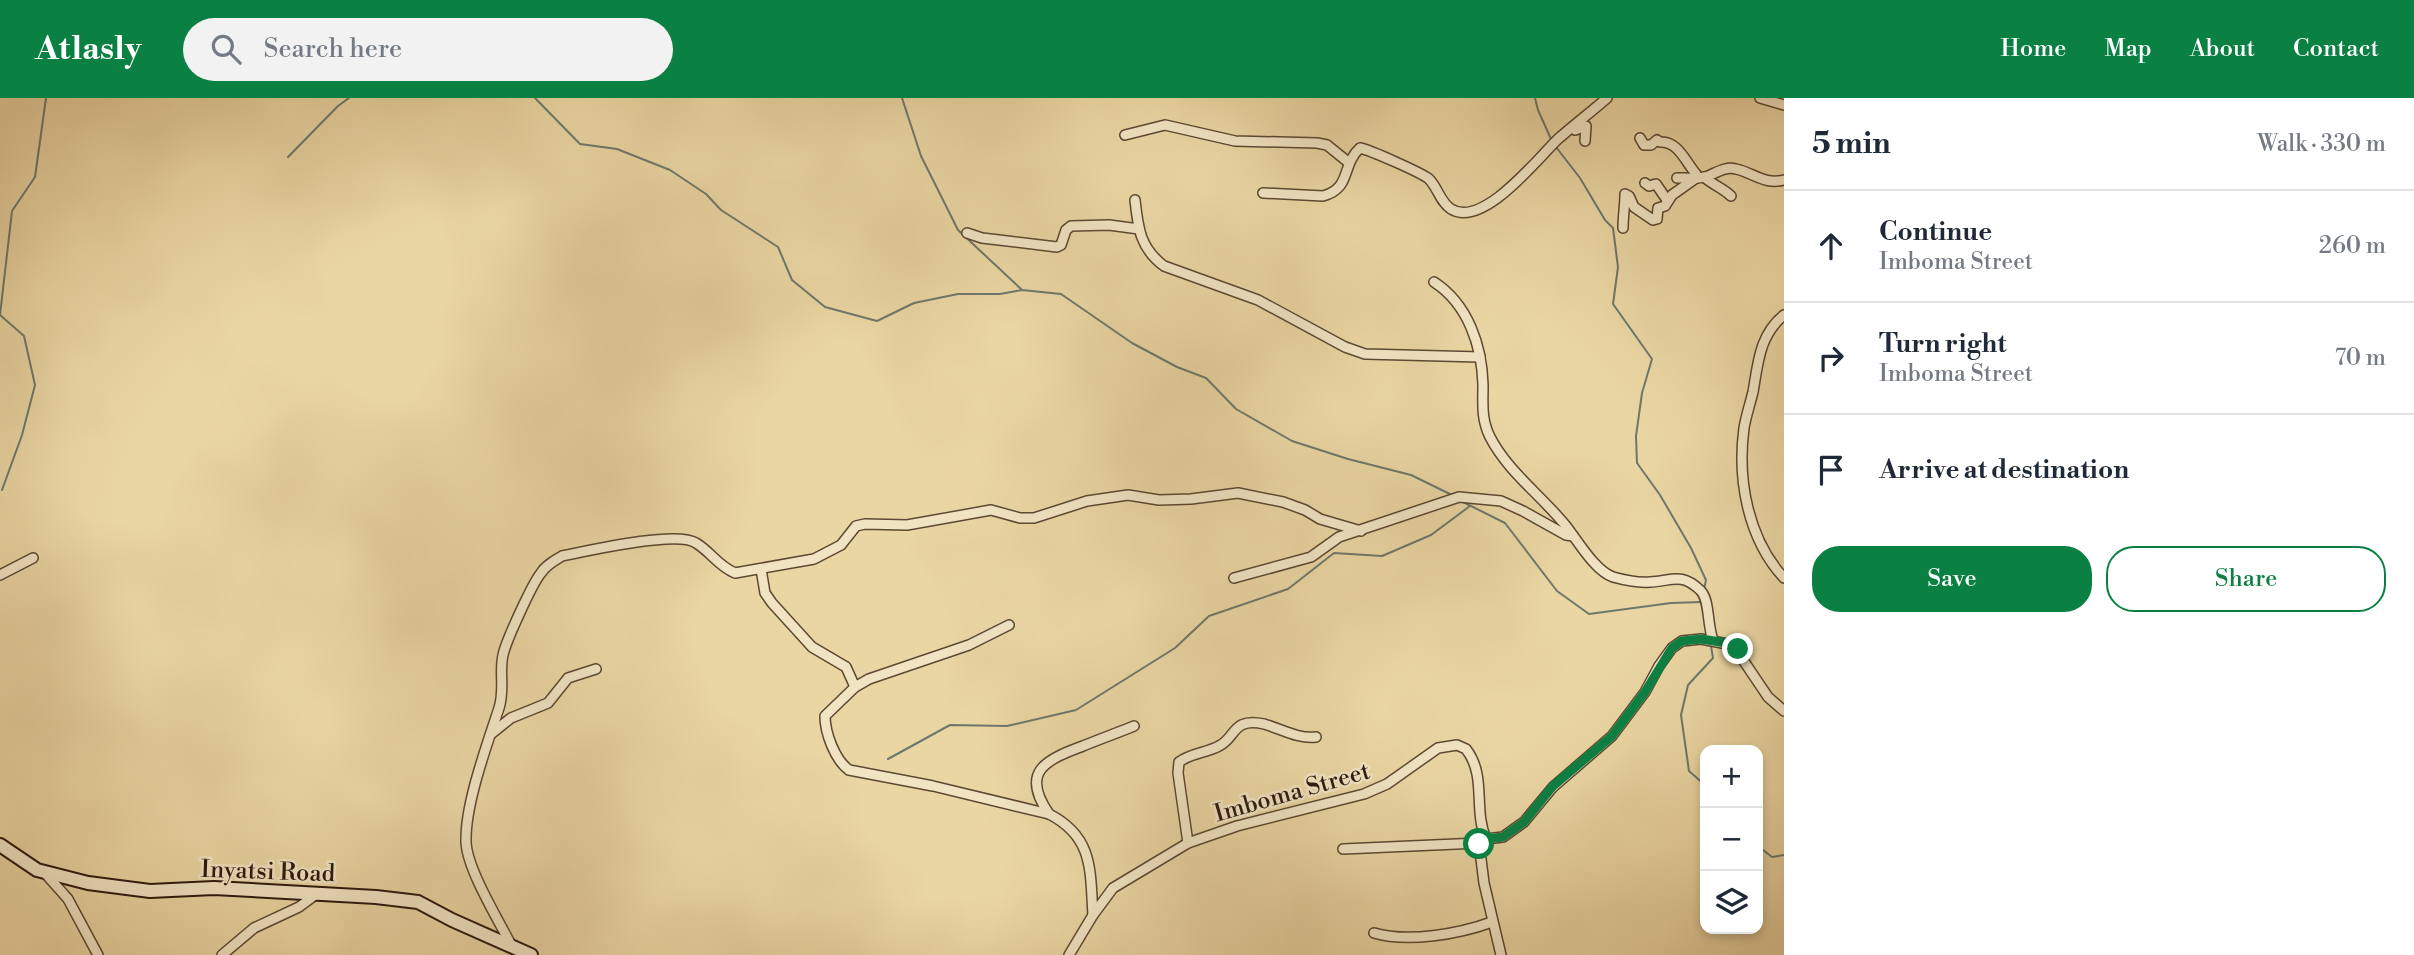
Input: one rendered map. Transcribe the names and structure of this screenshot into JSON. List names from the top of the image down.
{
  "streets": {
    "street": ["Imboma Street", "Inyatsi Road"]
  },
  "page": {
    "header": "Atlasly",
    "search": "Search here",
    "nav": [
      "Home",
      "Map",
      "About",
      "Contact"
    ],
    "heading": ["5 min", "Walk · 330 m"],
    "list": [
      ["Continue", "Imboma Street", "260 m"],
      ["Turn right", "Imboma Street", "70 m"],
      "Arrive at destination"
    ],
    "buttons": ["Save", "Share"],
    "map_buttons": ["+", "−"]
  }
}
